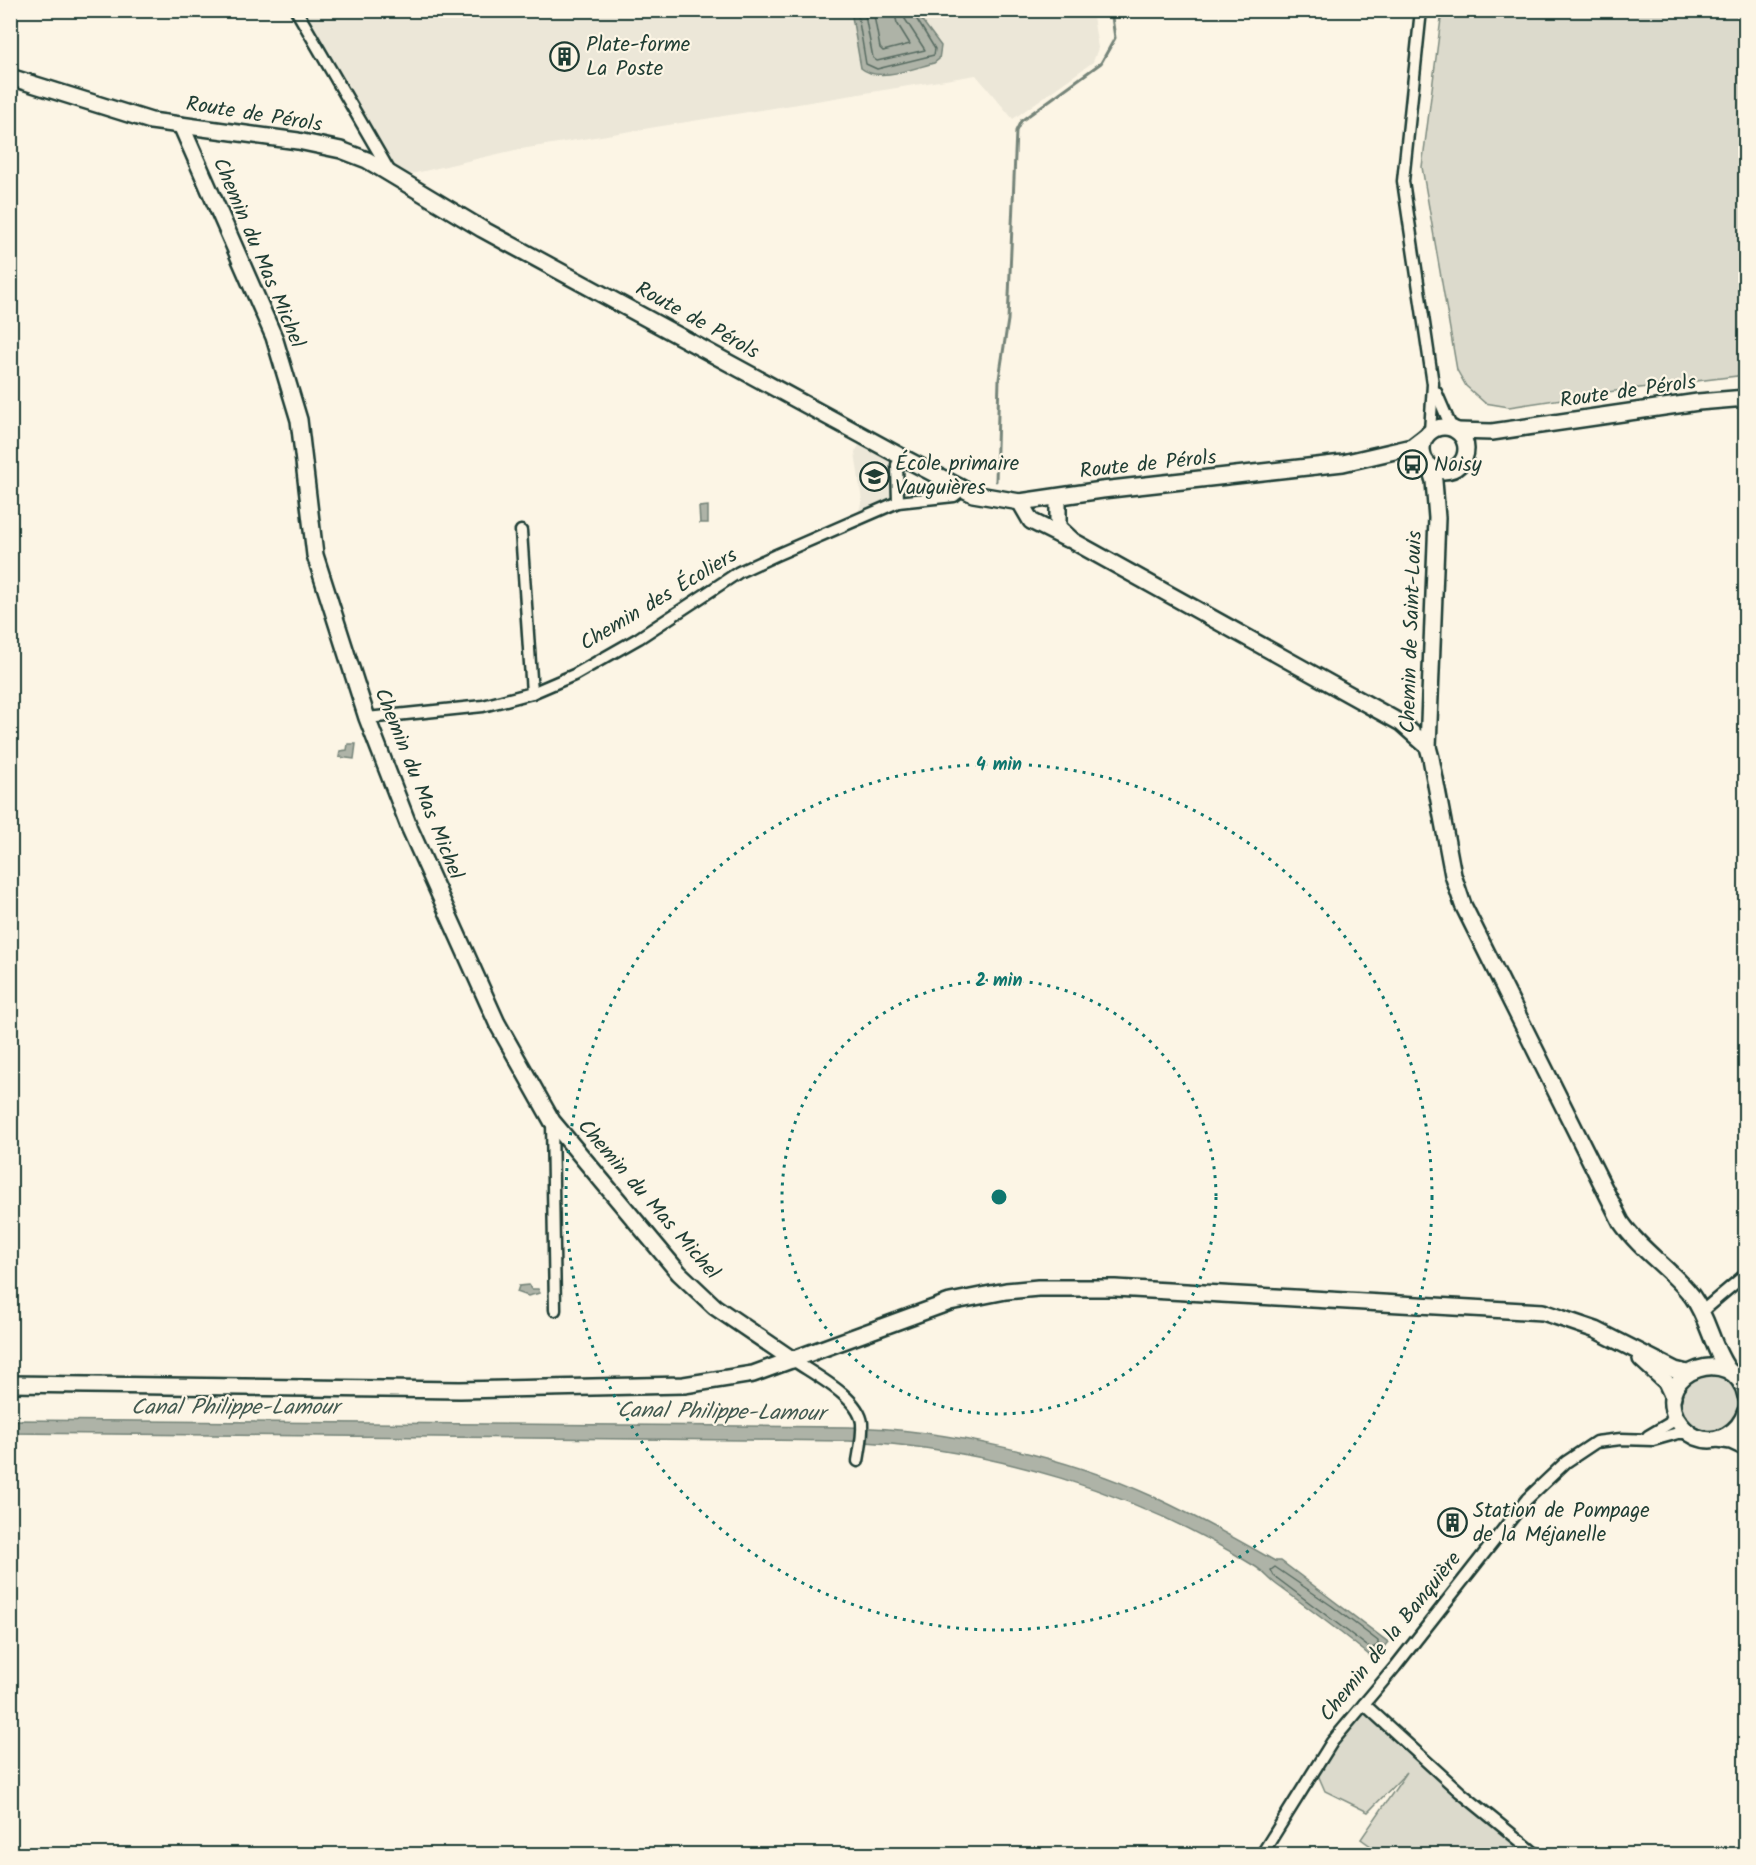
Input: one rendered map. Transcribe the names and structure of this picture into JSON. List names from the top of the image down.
{
  "streets": {
    "street": [
      "Route de Pérols",
      "Chemin du Mas Michel",
      "Chemin des Écoliers",
      "Chemin de Saint-Louis",
      "Chemin de la Banquière"
    ]
  },
  "crossings": [
    ["Route de Pérols", "Chemin du Mas Michel"],
    ["Route de Pérols", "Chemin des Écoliers"],
    ["Route de Pérols", "Chemin de Saint-Louis"],
    ["Chemin du Mas Michel", "Chemin des Écoliers"]
  ],
  "water": ["Canal Philippe-Lamour"],
  "places": {
    "building": ["Plate-forme La Poste", "Station de Pompage de la Méjanelle"],
    "bus stop": ["Noisy"],
    "school or university": ["École primaire Vauguières"]
  },
  "rings": ["4 min", "2 min"]
}
